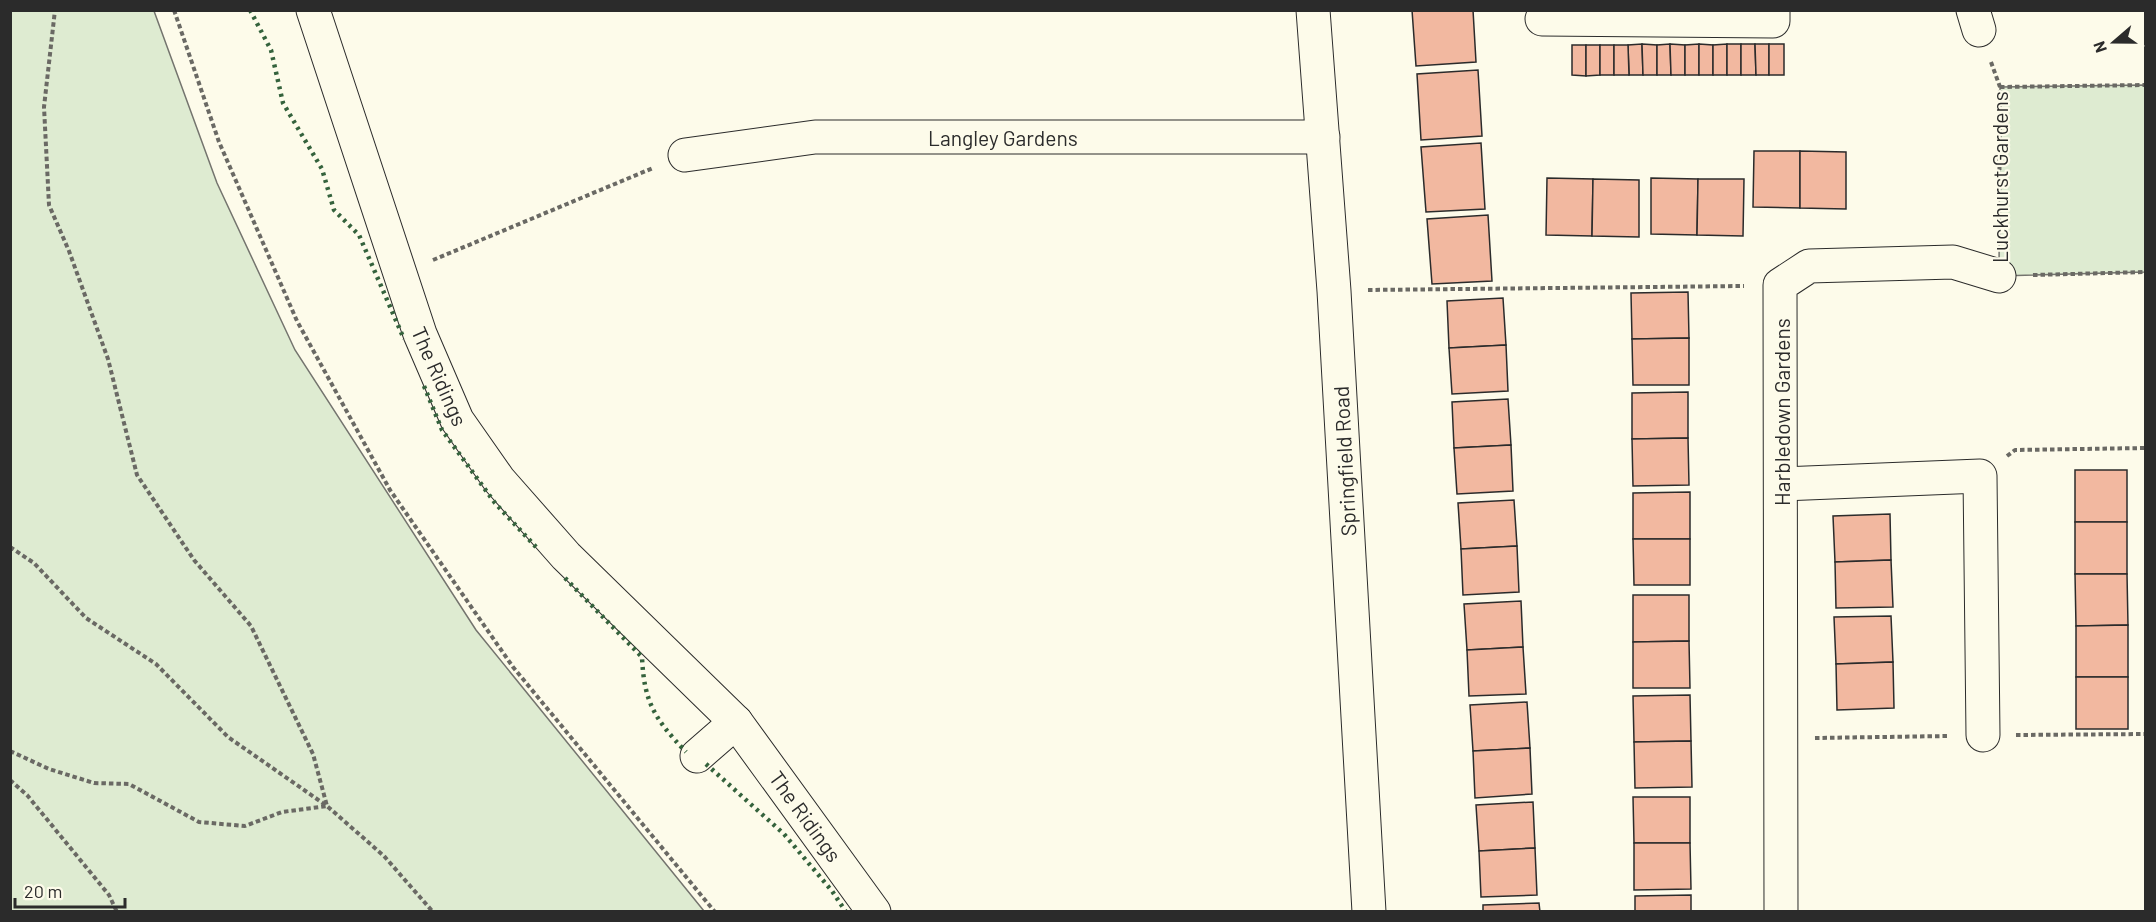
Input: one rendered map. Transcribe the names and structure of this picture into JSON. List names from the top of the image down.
{
  "streets": {
    "street": [
      "Langley Gardens",
      "The Ridings",
      "Harbledown Gardens",
      "Springfield Road"
    ],
    "path": ["Luckhurst Gardens"]
  },
  "crossings": [
    ["Langley Gardens", "Springfield Road"]
  ],
  "scale_bar": "20 m",
  "north": "left"
}
